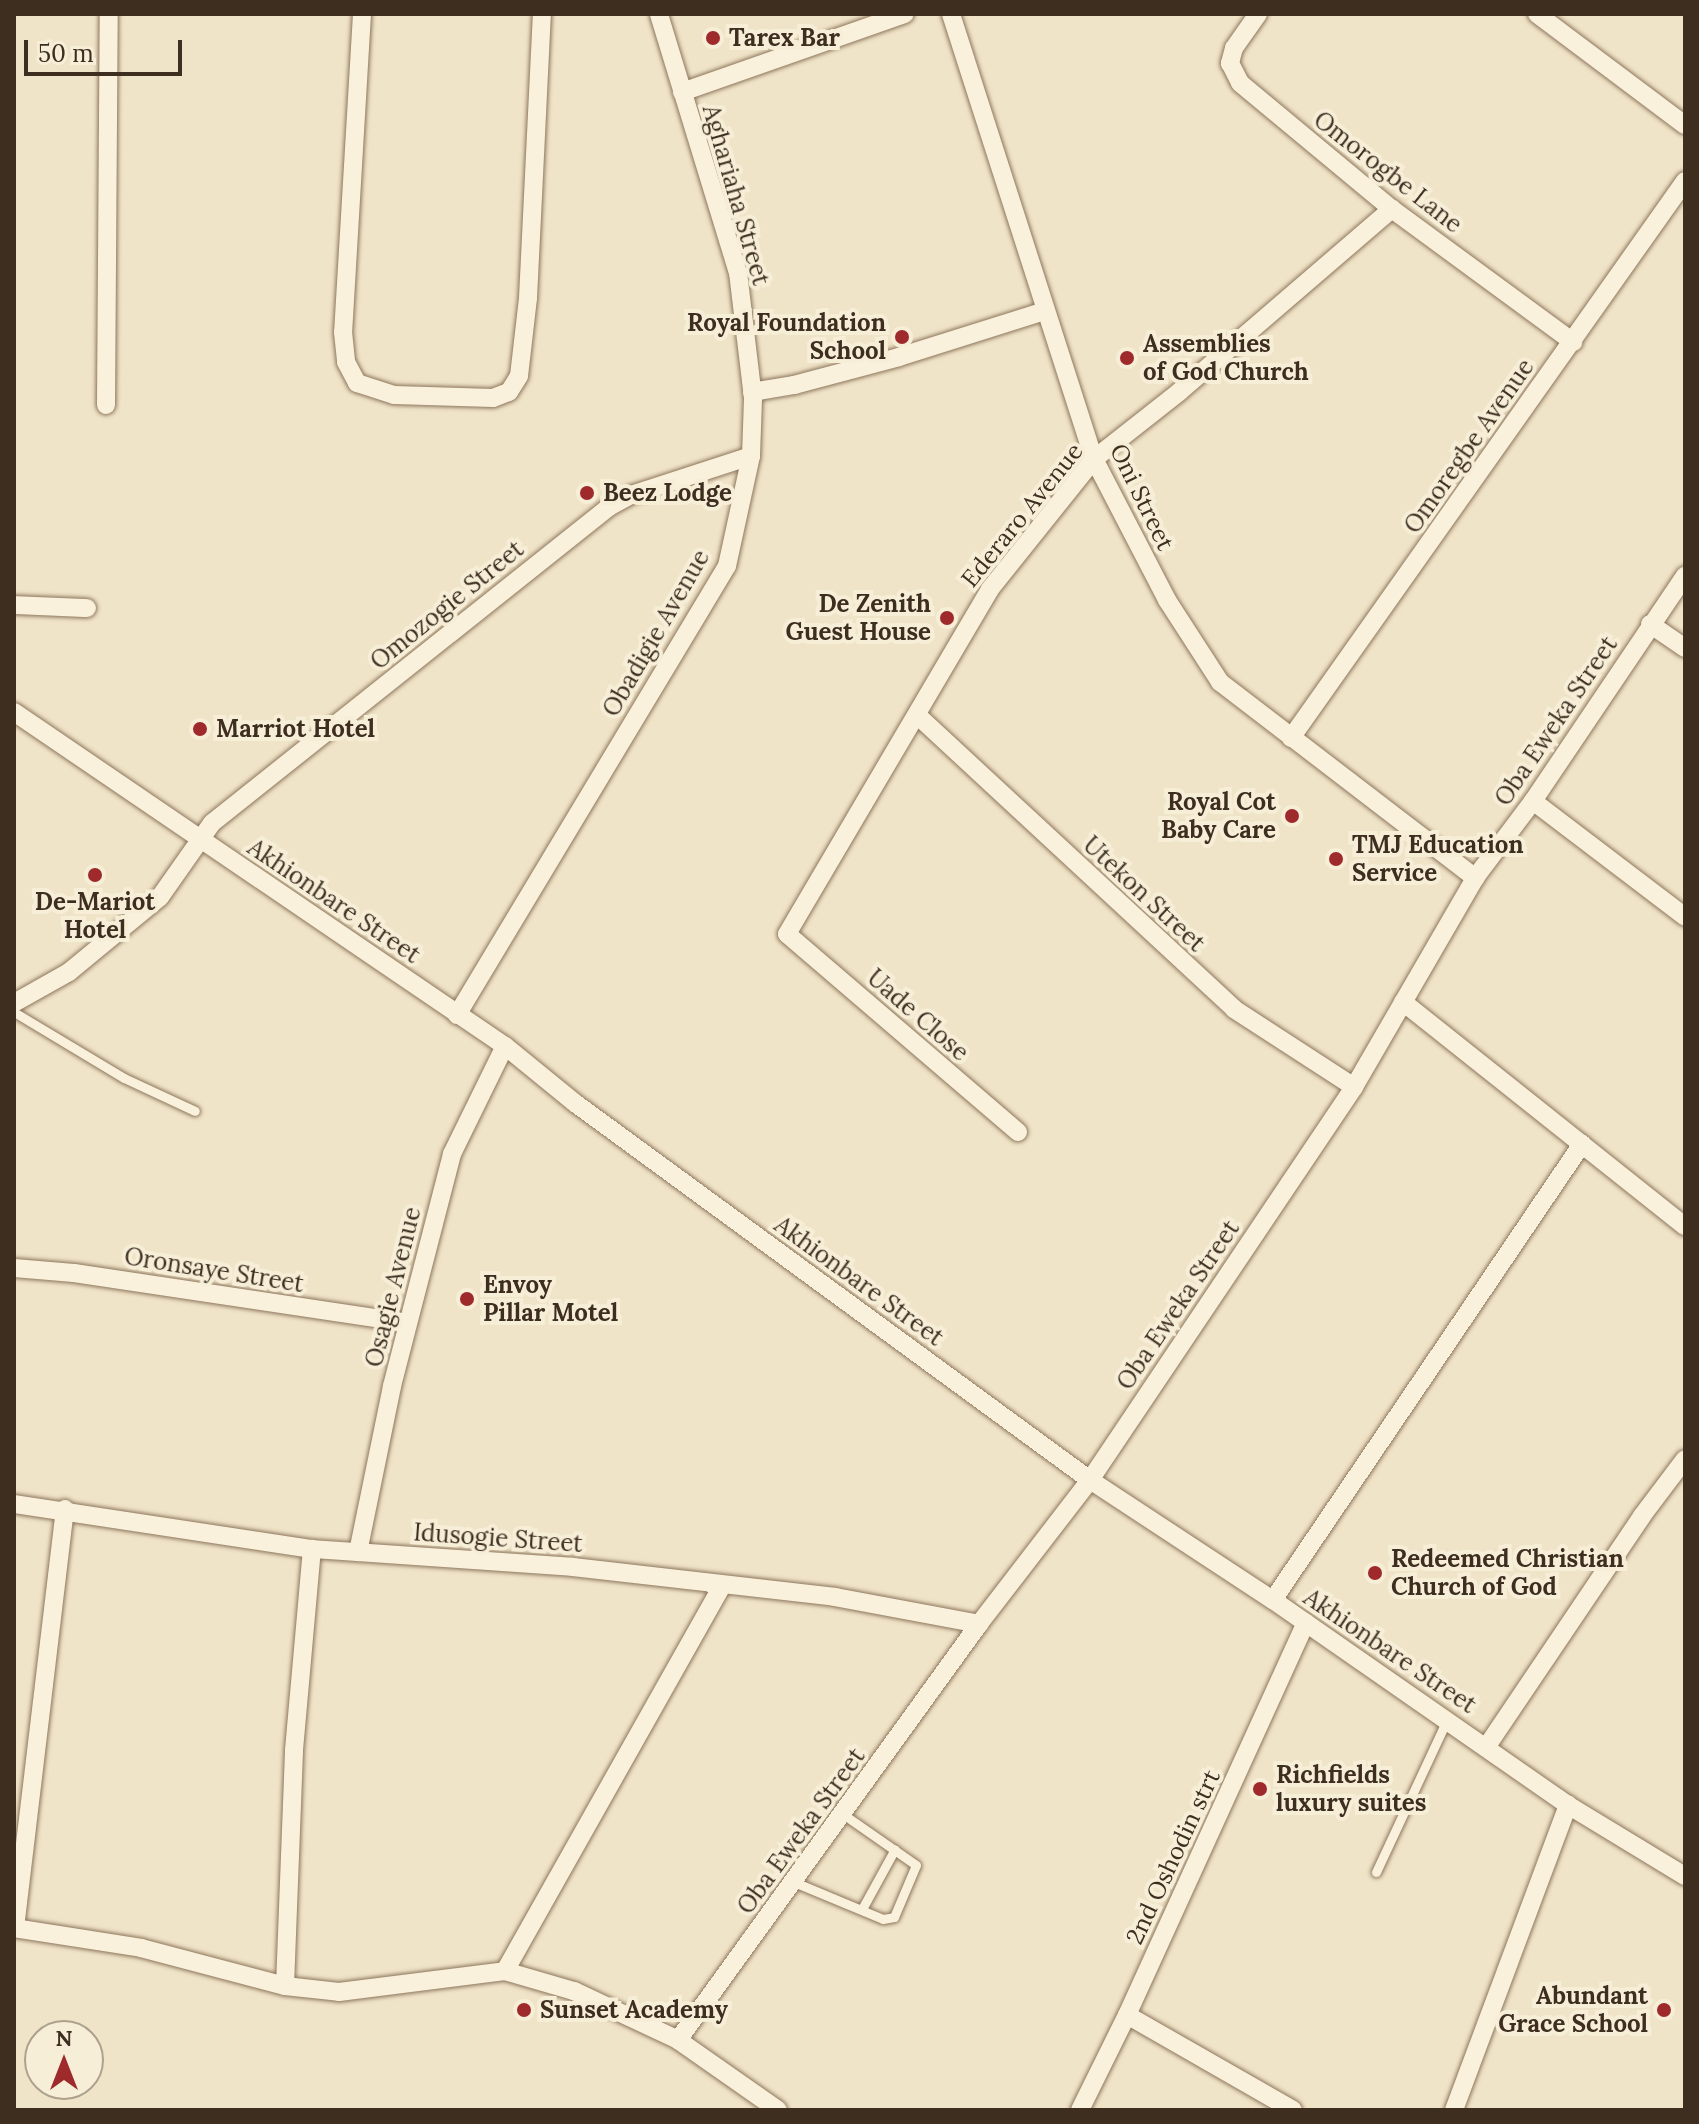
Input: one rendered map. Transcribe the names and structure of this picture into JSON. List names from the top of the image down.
{
  "streets": {
    "street": [
      "Omorogbe Lane",
      "Aghariaha Street",
      "Omoregbe Avenue",
      "Oni Street",
      "Ederaro Avenue",
      "Omozogie Street",
      "Obadigie Avenue",
      "Oba Eweka Street",
      "Utekon Street",
      "Akhionbare Street",
      "Uade Close",
      "Oronsaye Street",
      "Osagie Avenue",
      "Idusogie Street",
      "2nd Oshodin strt"
    ]
  },
  "crossings": [
    ["Omorogbe Lane", "Omoregbe Avenue"],
    ["Omorogbe Lane", "Ederaro Avenue"],
    ["Aghariaha Street", "Obadigie Avenue"],
    ["Omoregbe Avenue", "Oni Street"],
    ["Oni Street", "Ederaro Avenue"],
    ["Oni Street", "Oba Eweka Street"],
    ["Ederaro Avenue", "Utekon Street"],
    ["Ederaro Avenue", "Uade Close"],
    ["Omozogie Street", "Obadigie Avenue"],
    ["Omozogie Street", "Akhionbare Street"],
    ["Obadigie Avenue", "Akhionbare Street"],
    ["Oba Eweka Street", "Utekon Street"],
    ["Oba Eweka Street", "Akhionbare Street"],
    ["Oba Eweka Street", "Idusogie Street"],
    ["Akhionbare Street", "Osagie Avenue"],
    ["Akhionbare Street", "2nd Oshodin strt"],
    ["Oronsaye Street", "Osagie Avenue"],
    ["Osagie Avenue", "Idusogie Street"]
  ],
  "places": [
    "Tarex Bar",
    "Royal Foundation School",
    "Assemblies of God Church",
    "Beez Lodge",
    "De Zenith Guest House",
    "Marriot Hotel",
    "Royal Cot Baby Care",
    "TMJ Education Service",
    "De-Mariot Hotel",
    "Envoy Pillar Motel",
    "Redeemed Christian Church of God",
    "Richfields luxury suites",
    "Sunset Academy",
    "Abundant Grace School"
  ],
  "scale_bar": "50 m",
  "north": "top"
}
